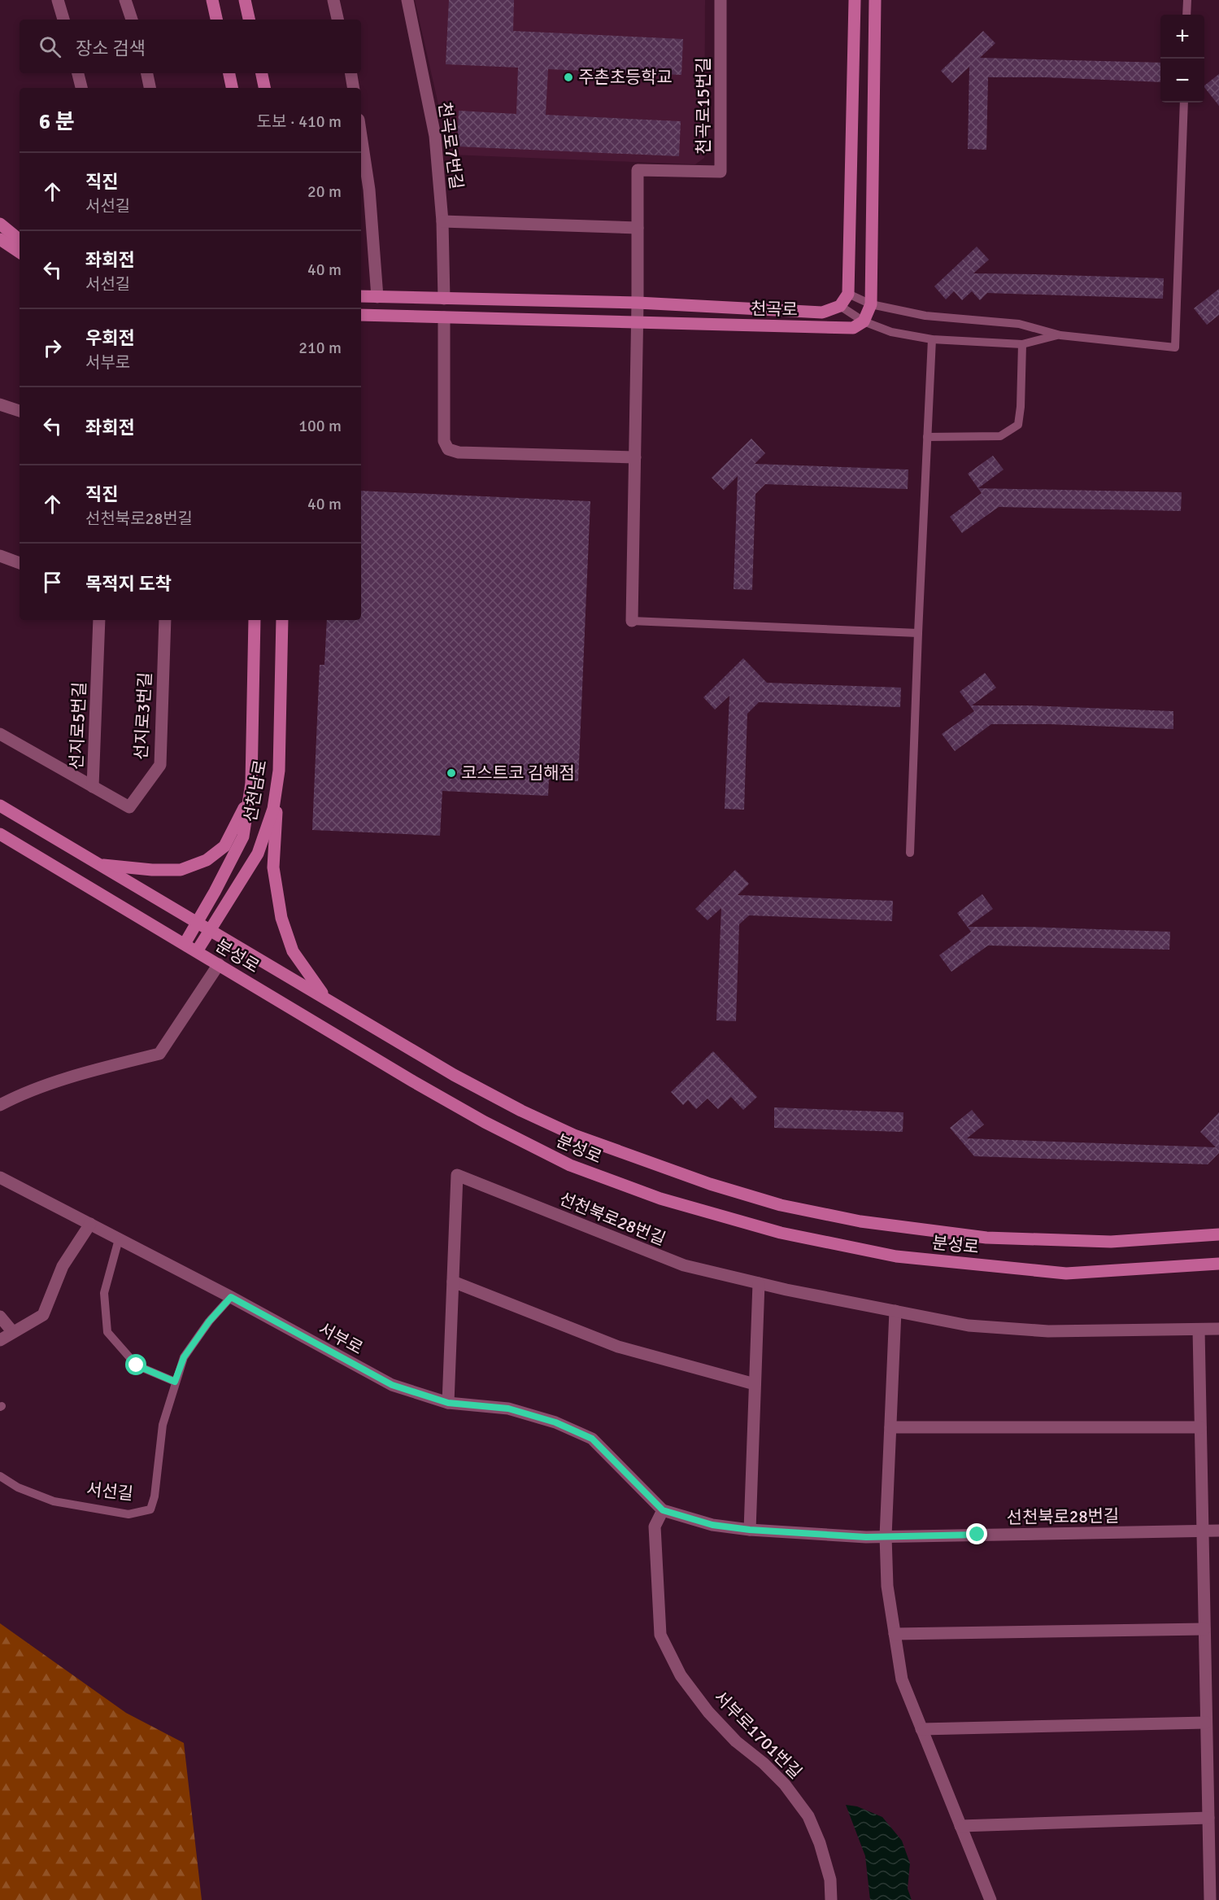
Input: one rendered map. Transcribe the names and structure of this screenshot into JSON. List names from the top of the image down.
{
  "streets": {
    "main road": ["천곡로", "선천남로", "분성로"],
    "street": [
      "천곡로15번길",
      "천곡로7번길",
      "선지로3번길",
      "선지로5번길",
      "선천북로28번길",
      "서부로",
      "서부로1701번길"
    ],
    "lane": ["서선길"]
  },
  "crossings": [
    ["천곡로15번길", "천곡로"],
    ["천곡로7번길", "천곡로"],
    ["선지로3번길", "선지로5번길"],
    ["선천남로", "분성로"],
    ["선천북로28번길", "서부로"],
    ["선천북로28번길", "서부로1701번길"],
    ["서부로", "서선길"],
    ["서부로", "서부로1701번길"]
  ],
  "places": ["주촌초등학교", "코스트코 김해점"],
  "page": {
    "map_buttons": ["+", "−"],
    "search": "장소 검색",
    "heading": ["6 분", "도보 · 410 m"],
    "list": [
      ["직진", "서선길", "20 m"],
      ["좌회전", "서선길", "40 m"],
      ["우회전", "서부로", "210 m"],
      ["좌회전", "100 m"],
      ["직진", "선천북로28번길", "40 m"],
      "목적지 도착"
    ]
  }
}
